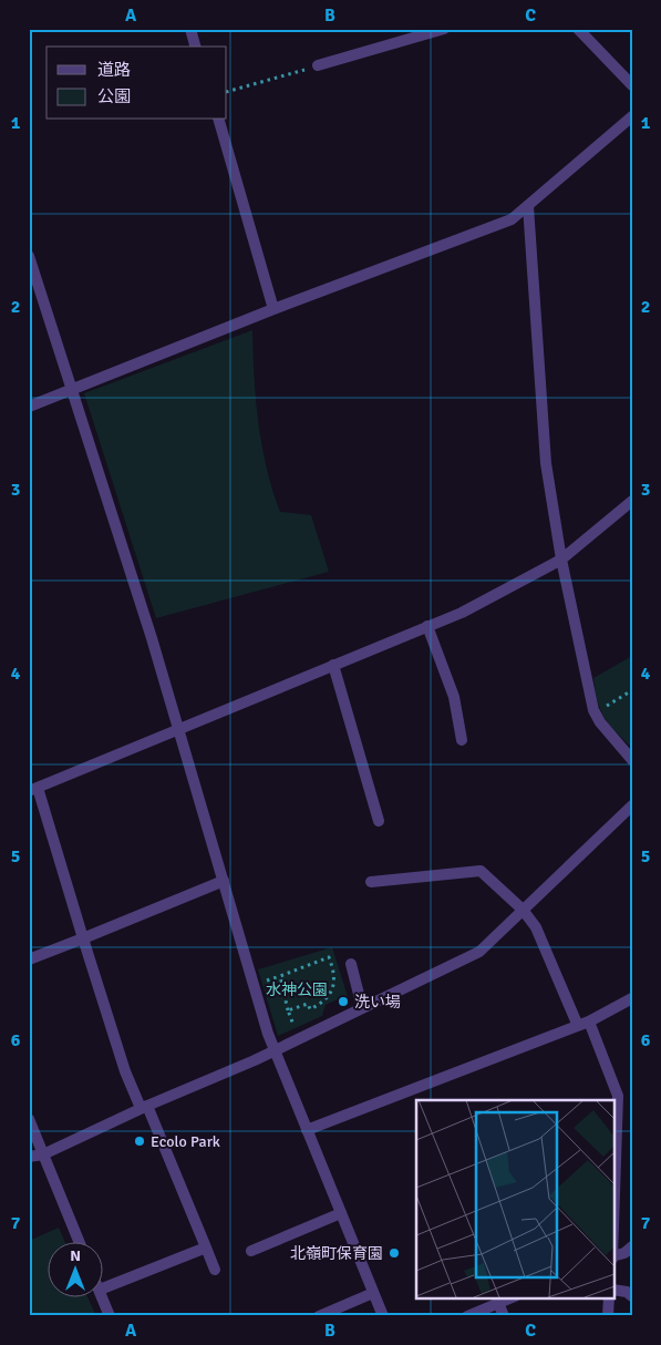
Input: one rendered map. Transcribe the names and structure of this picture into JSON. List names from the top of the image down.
{
  "parks": ["水神公園"],
  "places": ["洗い場", "Ecolo Park", "北嶺町保育園"],
  "legend": ["道路", "公園"],
  "north": "top",
  "grid": {
    "columns": ["A", "B", "C"],
    "rows": [
      "1",
      "2",
      "3",
      "4",
      "5",
      "6",
      "7"
    ]
  }
}
